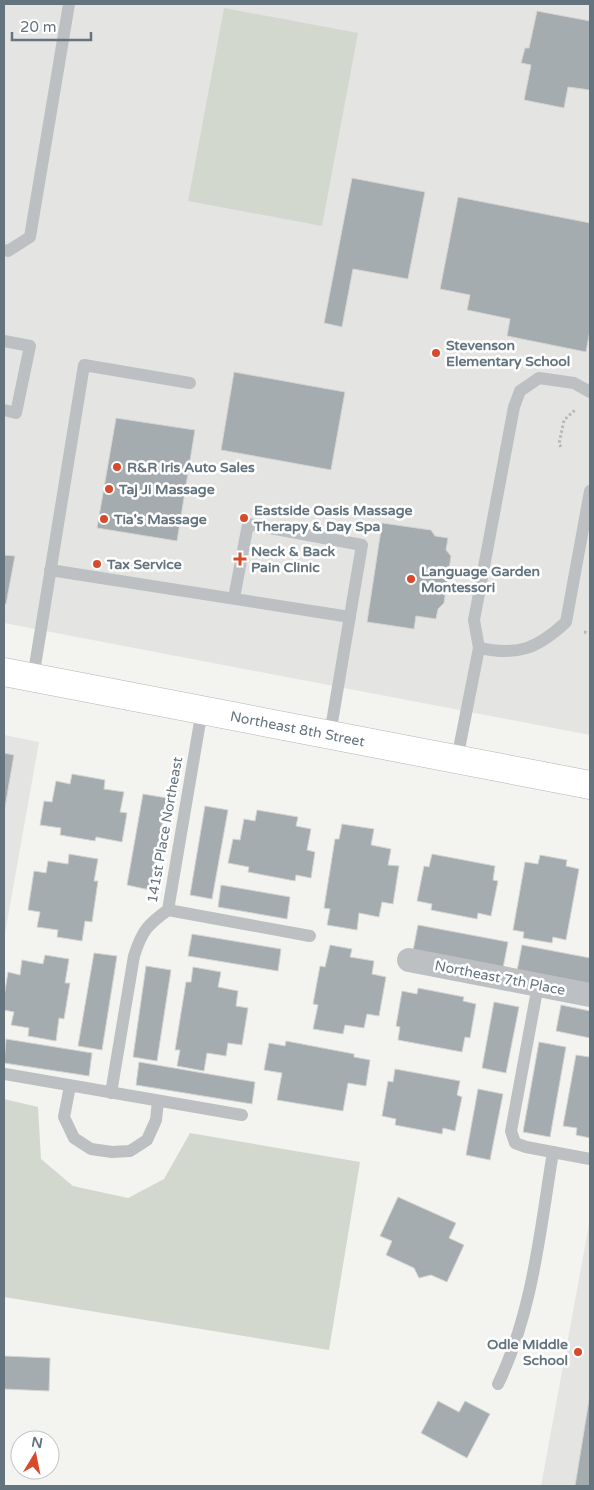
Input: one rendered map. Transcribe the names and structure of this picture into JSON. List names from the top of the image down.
{
  "streets": {
    "main road": ["Northeast 8th Street"],
    "street": ["Northeast 7th Place"],
    "lane": ["141st Place Northeast"]
  },
  "crossings": [
    ["Northeast 8th Street", "141st Place Northeast"]
  ],
  "places": {
    "other": [
      "Stevenson Elementary School",
      "R&R Iris Auto Sales",
      "Taj Ji Massage",
      "Eastside Oasis Massage Therapy & Day Spa",
      "Tia's Massage",
      "Tax Service",
      "Language Garden Montessori",
      "Odle Middle School"
    ],
    "health": ["Neck & Back Pain Clinic"]
  },
  "scale_bar": "20 m",
  "north": "top"
}
